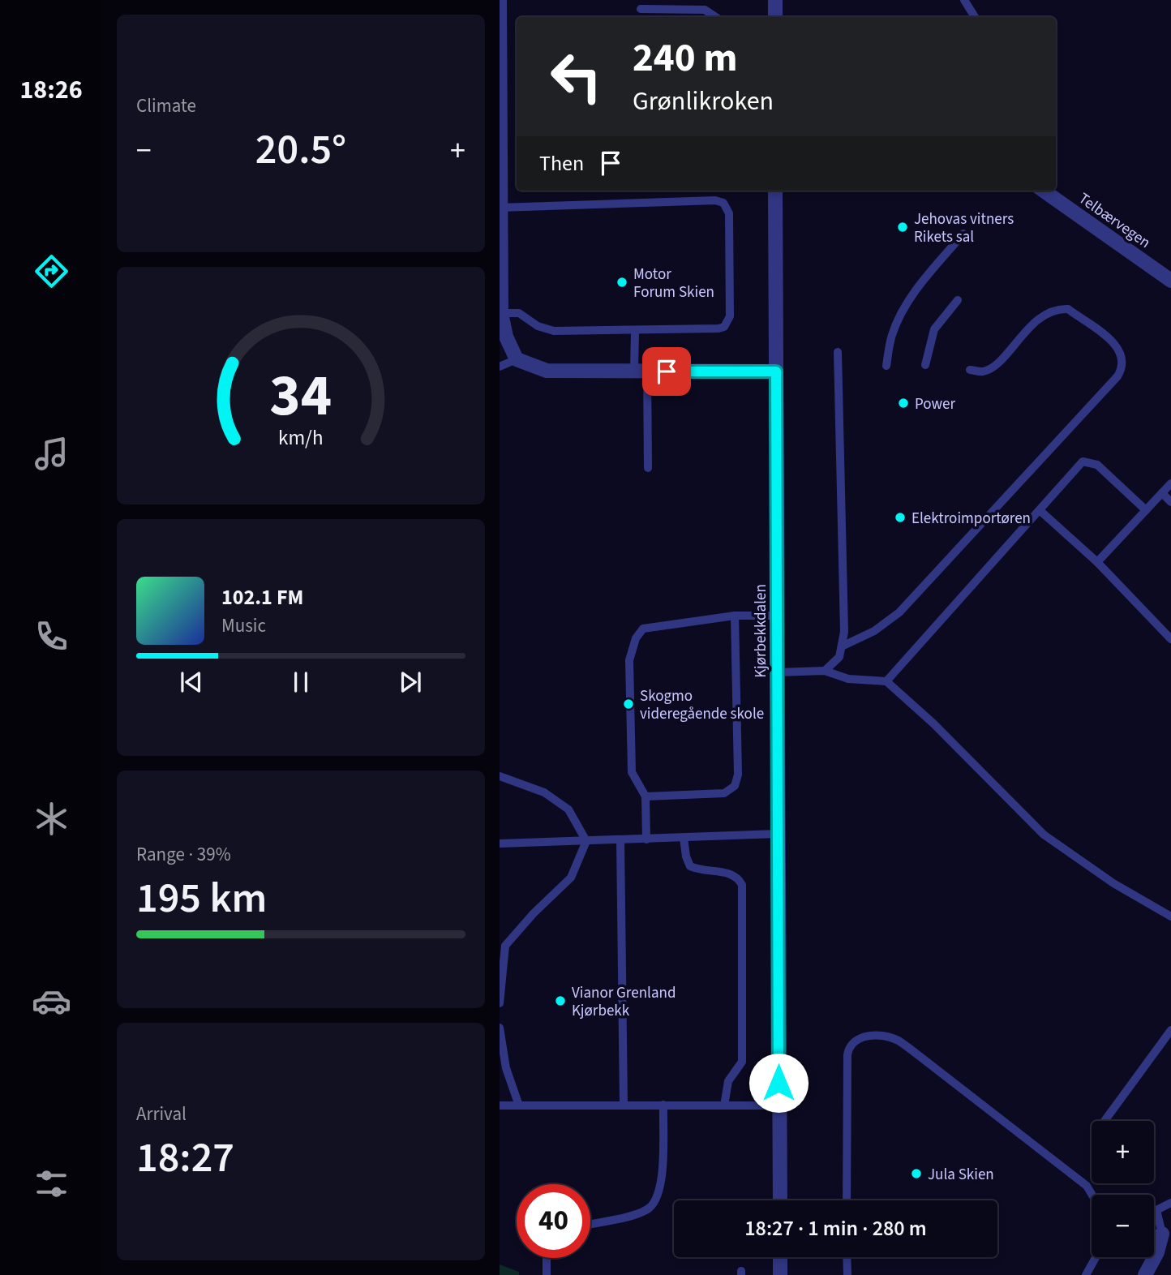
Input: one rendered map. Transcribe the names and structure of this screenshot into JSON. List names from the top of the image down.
{
  "streets": {
    "street": ["Telbærvegen", "Kjørbekkdalen"]
  },
  "places": [
    "Jehovas vitners Rikets sal",
    "Motor Forum Skien",
    "Power",
    "Elektroimportøren",
    "Skogmo videregående skole",
    "Vianor Grenland Kjørbekk",
    "Jula Skien"
  ],
  "page": {
    "tabs": "18:26",
    "tile": [
      "Climate",
      ["Range · 39%", "195 km"],
      ["Arrival", "18:27"]
    ],
    "turn": ["240 m", "Grønlikroken"],
    "heat": ["−", "20.5°", "+"],
    "then": "Then",
    "song": ["102.1 FM", "Music"],
    "map_buttons": ["+", "−"],
    "limit": "40",
    "trip": "18:27 · 1 min · 280 m",
    "gauge": ["34", "km/h"]
  }
}
